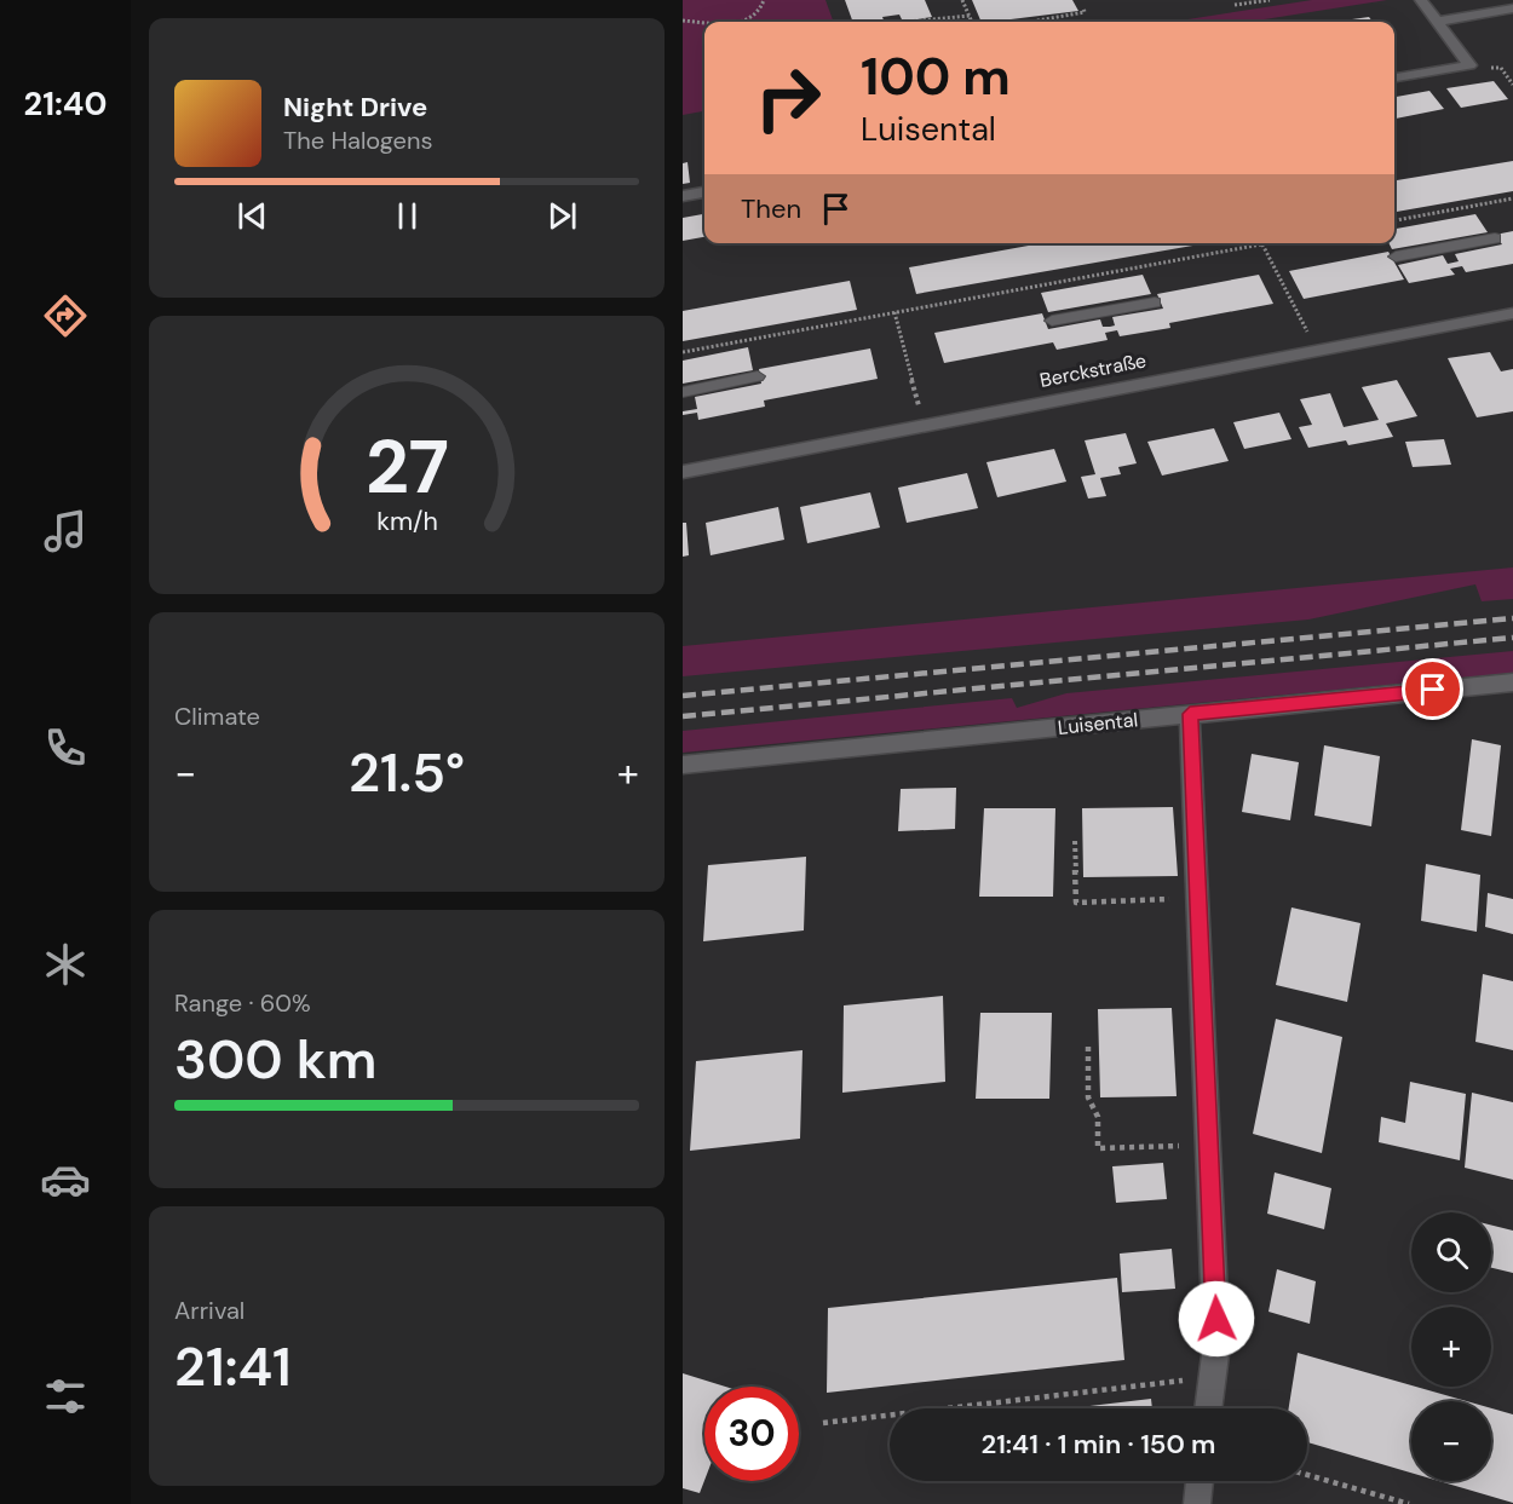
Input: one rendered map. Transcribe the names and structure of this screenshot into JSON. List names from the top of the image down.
{
  "streets": {
    "street": ["Berckstraße", "Luisental"]
  },
  "page": {
    "tabs": "21:40",
    "turn": ["100 m", "Luisental"],
    "song": ["Night Drive", "The Halogens"],
    "then": "Then",
    "tile": [
      "Climate",
      ["Range · 60%", "300 km"],
      ["Arrival", "21:41"]
    ],
    "heat": ["−", "21.5°", "+"],
    "map_buttons": ["+", "−"],
    "limit": "30",
    "trip": "21:41 · 1 min · 150 m",
    "gauge": ["27", "km/h"]
  }
}
